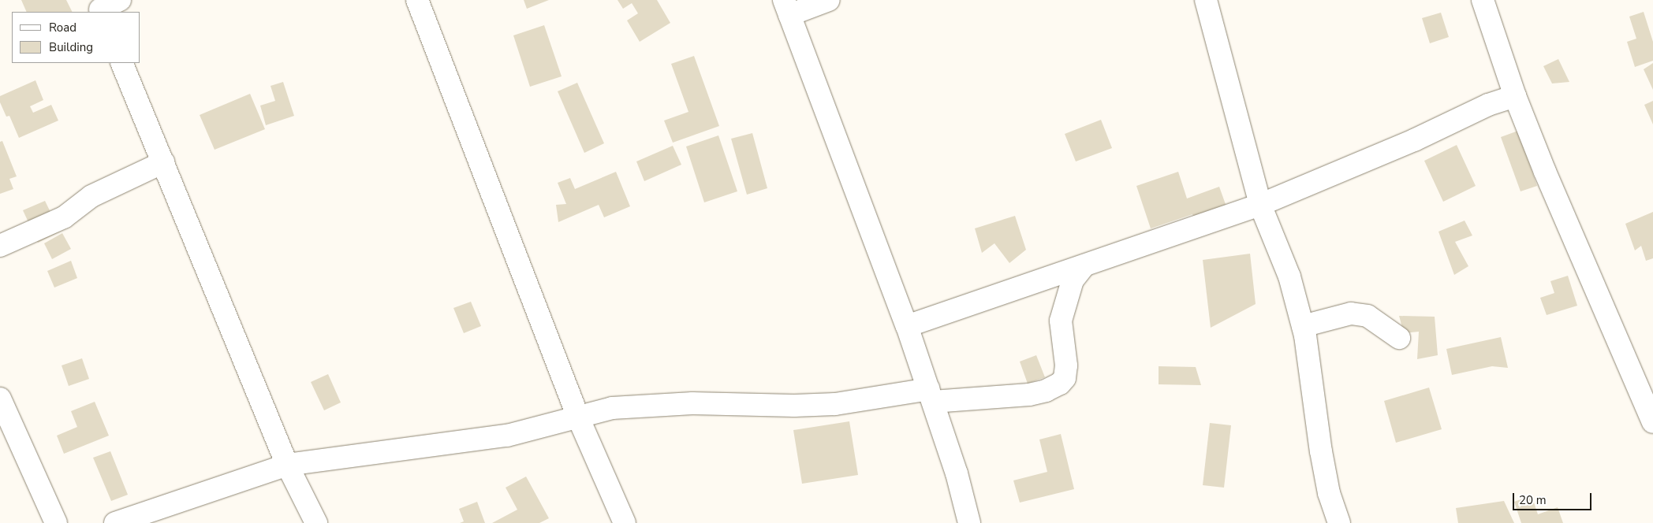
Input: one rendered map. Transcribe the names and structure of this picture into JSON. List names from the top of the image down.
{
  "legend": ["Road", "Building"],
  "scale_bar": "20 m"
}
